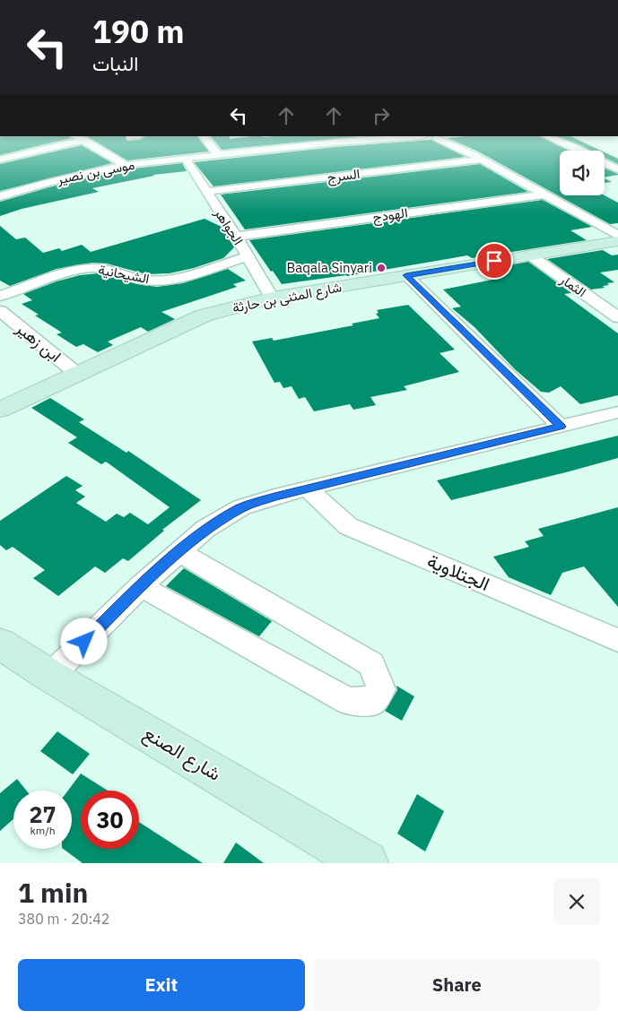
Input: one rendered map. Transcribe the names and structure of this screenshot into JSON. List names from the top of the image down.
{
  "streets": {
    "street": [
      "موسى بن نصير",
      "السرج",
      "الهودج",
      "الجواهر",
      "الشيحانية",
      "الثمار",
      "شارع المثنى بن حارثة",
      "ابن زهير",
      "الجتلاوية",
      "شارع الصنع"
    ]
  },
  "crossings": [
    ["موسى بن نصير", "الجواهر"],
    ["السرج", "الجواهر"],
    ["الهودج", "الجواهر"],
    ["الجواهر", "الشيحانية"],
    ["الجواهر", "شارع المثنى بن حارثة"],
    ["الثمار", "شارع المثنى بن حارثة"],
    ["شارع المثنى بن حارثة", "ابن زهير"]
  ],
  "places": ["Baqala Sinyari"],
  "page": {
    "turn": ["190 m", "النبات"],
    "speed": "27 km/h",
    "limit": "30",
    "heading": ["1 min", "380 m · 20:42"],
    "buttons": ["Exit", "Share"]
  }
}
